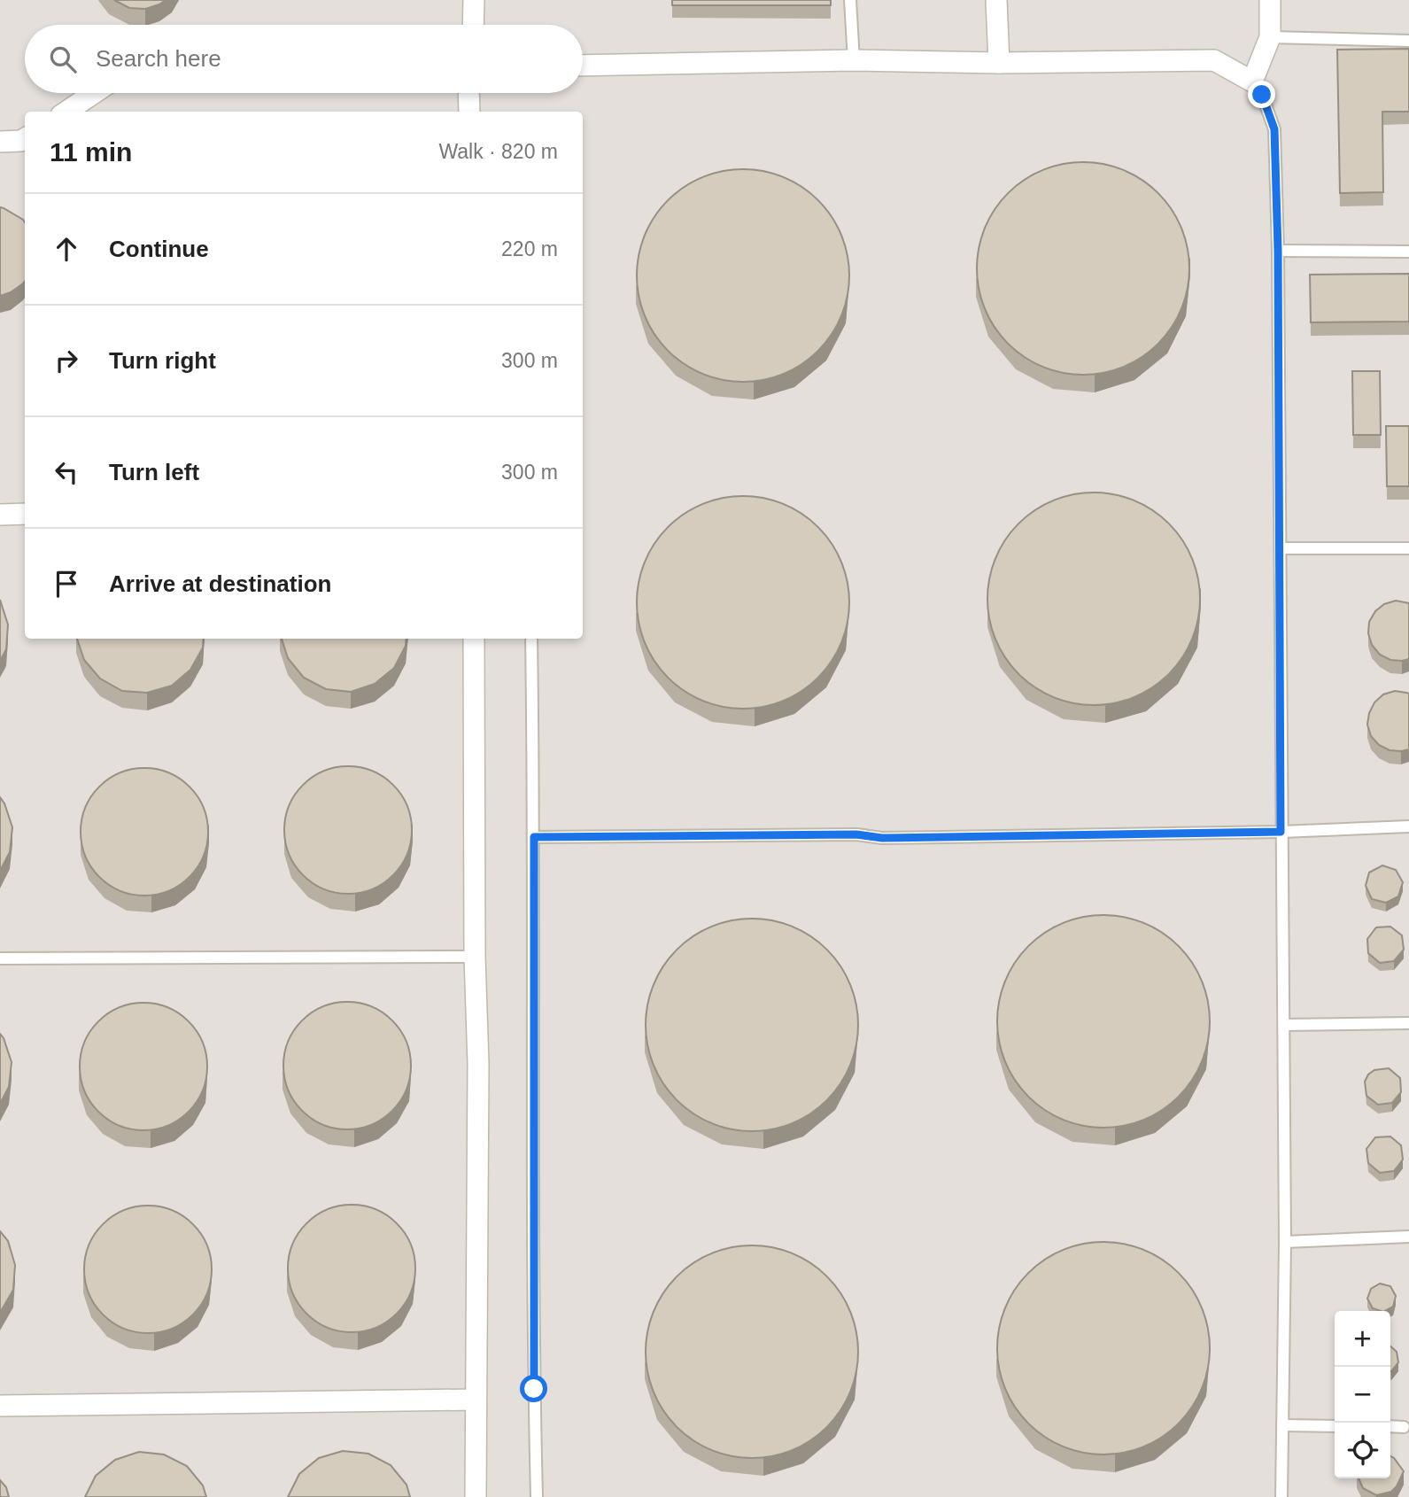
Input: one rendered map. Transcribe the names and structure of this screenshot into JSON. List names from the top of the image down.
{
  "page": {
    "search": "Search here",
    "heading": ["11 min", "Walk · 820 m"],
    "list": [
      ["Continue", "220 m"],
      ["Turn right", "300 m"],
      ["Turn left", "300 m"],
      "Arrive at destination"
    ],
    "map_buttons": ["+", "−"]
  }
}
